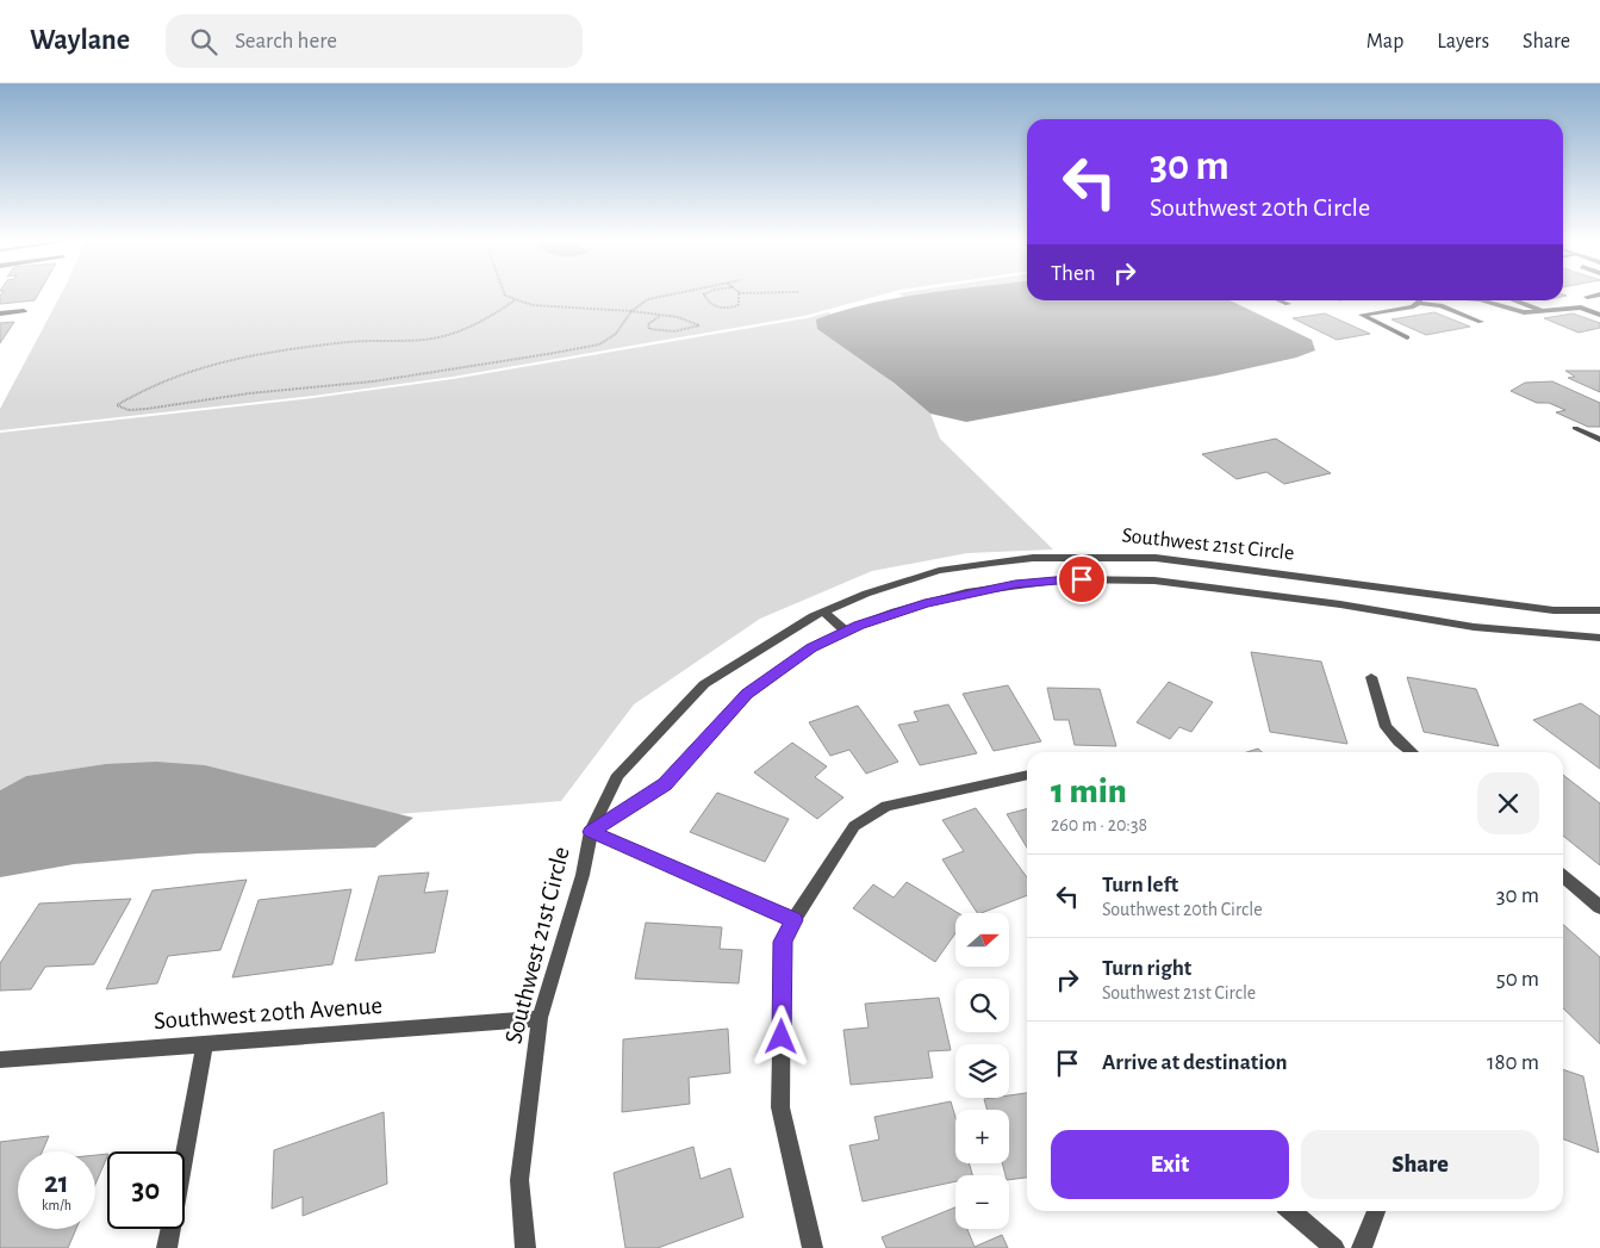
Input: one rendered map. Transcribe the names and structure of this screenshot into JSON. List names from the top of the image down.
{
  "streets": {
    "street": ["Southwest 21st Circle", "Southwest 20th Avenue"]
  },
  "crossings": [
    ["Southwest 21st Circle", "Southwest 20th Avenue"]
  ],
  "north": "right",
  "page": {
    "header": "Waylane",
    "search": "Search here",
    "nav": ["Map", "Layers", "Share"],
    "turn": ["30 m", "Southwest 20th Circle"],
    "then": "Then",
    "heading": ["1 min", "260 m · 20:38"],
    "list": [
      {
        "name": "Turn left",
        "note": "Southwest 20th Circle",
        "value": "30 m"
      },
      {
        "name": "Turn right",
        "note": "Southwest 21st Circle",
        "value": "50 m"
      },
      {
        "name": "Arrive at destination",
        "value": "180 m"
      }
    ],
    "map_buttons": ["+", "−"],
    "buttons": ["Exit", "Share"],
    "speed": "21 km/h",
    "limit": "30"
  }
}
